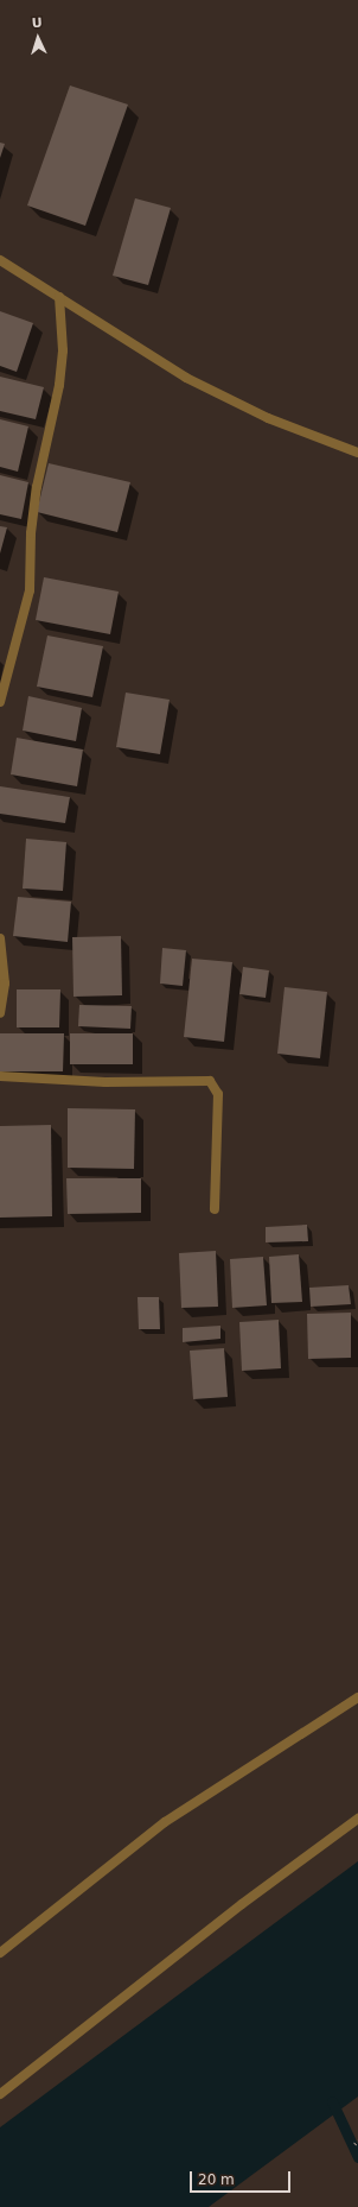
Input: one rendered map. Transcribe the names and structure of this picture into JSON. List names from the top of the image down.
{
  "scale_bar": "20 m",
  "north": "top"
}
